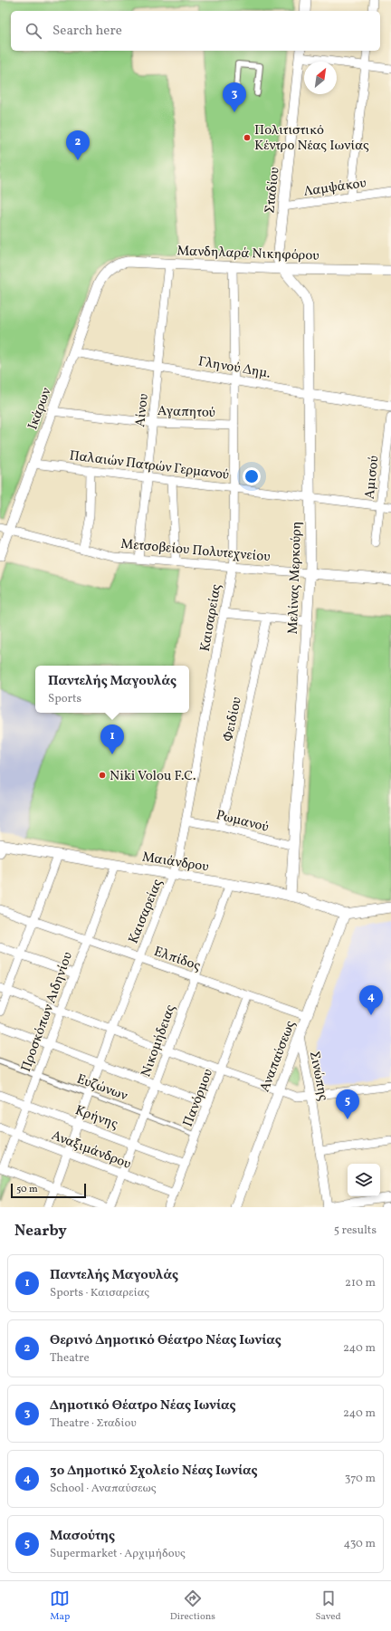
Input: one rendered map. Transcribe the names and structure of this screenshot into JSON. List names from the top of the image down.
{
  "streets": {
    "street": [
      "Λαμψάκου",
      "Σταδίου",
      "Μανδηλαρά Νικηφόρου",
      "Γληνού Δημ.",
      "Ικάρων",
      "Αίνου",
      "Αγαπητού",
      "Παλαιών Πατρών Γερμανού",
      "Αμισού",
      "Μετσοβείου Πολυτεχνείου",
      "Μελίνας Μερκούρη",
      "Καισαρείας",
      "Φειδίου",
      "Ρωμανού",
      "Μαιάνδρου",
      "Ελπίδος",
      "Προσκόπων Αιδηνίου",
      "Νικομήδειας",
      "Αναπαύσεως",
      "Σινώπης",
      "Ευζώνων",
      "Πανόρμου",
      "Κρήνης",
      "Αναξιμάνδρου"
    ]
  },
  "crossings": [
    ["Λαμψάκου", "Σταδίου"],
    ["Σταδίου", "Μανδηλαρά Νικηφόρου"],
    ["Σταδίου", "Μελίνας Μερκούρη"],
    ["Μανδηλαρά Νικηφόρου", "Ικάρων"],
    ["Μανδηλαρά Νικηφόρου", "Αίνου"],
    ["Μανδηλαρά Νικηφόρου", "Μελίνας Μερκούρη"],
    ["Μανδηλαρά Νικηφόρου", "Καισαρείας"],
    ["Γληνού Δημ.", "Ικάρων"],
    ["Γληνού Δημ.", "Αίνου"],
    ["Γληνού Δημ.", "Μελίνας Μερκούρη"],
    ["Γληνού Δημ.", "Καισαρείας"],
    ["Ικάρων", "Αγαπητού"],
    ["Ικάρων", "Παλαιών Πατρών Γερμανού"],
    ["Ικάρων", "Μετσοβείου Πολυτεχνείου"],
    ["Αίνου", "Αγαπητού"],
    ["Αίνου", "Παλαιών Πατρών Γερμανού"],
    ["Αίνου", "Μετσοβείου Πολυτεχνείου"],
    ["Αγαπητού", "Καισαρείας"],
    ["Παλαιών Πατρών Γερμανού", "Αμισού"],
    ["Παλαιών Πατρών Γερμανού", "Μελίνας Μερκούρη"],
    ["Παλαιών Πατρών Γερμανού", "Καισαρείας"],
    ["Μετσοβείου Πολυτεχνείου", "Μελίνας Μερκούρη"],
    ["Μετσοβείου Πολυτεχνείου", "Καισαρείας"],
    ["Μελίνας Μερκούρη", "Ρωμανού"],
    ["Μελίνας Μερκούρη", "Μαιάνδρου"],
    ["Καισαρείας", "Ρωμανού"],
    ["Καισαρείας", "Μαιάνδρου"],
    ["Καισαρείας", "Ελπίδος"],
    ["Καισαρείας", "Ευζώνων"],
    ["Καισαρείας", "Κρήνης"],
    ["Καισαρείας", "Αναξιμάνδρου"],
    ["Φειδίου", "Ρωμανού"],
    ["Μαιάνδρου", "Προσκόπων Αιδηνίου"],
    ["Μαιάνδρου", "Νικομήδειας"],
    ["Μαιάνδρου", "Αναπαύσεως"],
    ["Ελπίδος", "Προσκόπων Αιδηνίου"],
    ["Ελπίδος", "Νικομήδειας"],
    ["Ελπίδος", "Αναπαύσεως"],
    ["Ελπίδος", "Πανόρμου"],
    ["Προσκόπων Αιδηνίου", "Ευζώνων"],
    ["Προσκόπων Αιδηνίου", "Κρήνης"],
    ["Προσκόπων Αιδηνίου", "Αναξιμάνδρου"],
    ["Νικομήδειας", "Ευζώνων"],
    ["Νικομήδειας", "Κρήνης"],
    ["Νικομήδειας", "Αναξιμάνδρου"],
    ["Αναπαύσεως", "Σινώπης"],
    ["Ευζώνων", "Πανόρμου"],
    ["Πανόρμου", "Κρήνης"],
    ["Πανόρμου", "Αναξιμάνδρου"]
  ],
  "places": ["Πολιτιστικό Κέντρο Νέας Ιωνίας", "Niki Volou F.C."],
  "scale_bar": "50 m",
  "north": "top right",
  "page": {
    "search": "Search here",
    "pins": [
      "3",
      "2",
      "1",
      "4",
      "5"
    ],
    "popup": ["Παντελής Μαγουλάς", "Sports"],
    "scale": "50 m",
    "heading": ["Nearby", "5 results"],
    "list": [
      {
        "mark": "1",
        "name": "Παντελής Μαγουλάς",
        "note": "Sports · Καισαρείας",
        "value": "210 m"
      },
      {
        "mark": "2",
        "name": "Θερινό Δημοτικό Θέατρο Νέας Ιωνίας",
        "note": "Theatre",
        "value": "240 m"
      },
      {
        "mark": "3",
        "name": "Δημοτικό Θέατρο Νέας Ιωνίας",
        "note": "Theatre · Σταδίου",
        "value": "240 m"
      },
      {
        "mark": "4",
        "name": "3ο Δημοτικό Σχολείο Νέας Ιωνίας",
        "note": "School · Αναπαύσεως",
        "value": "370 m"
      },
      {
        "mark": "5",
        "name": "Μασούτης",
        "note": "Supermarket · Αρχιμήδους",
        "value": "430 m"
      }
    ],
    "nav": ["Map", "Directions", "Saved"]
  }
}
